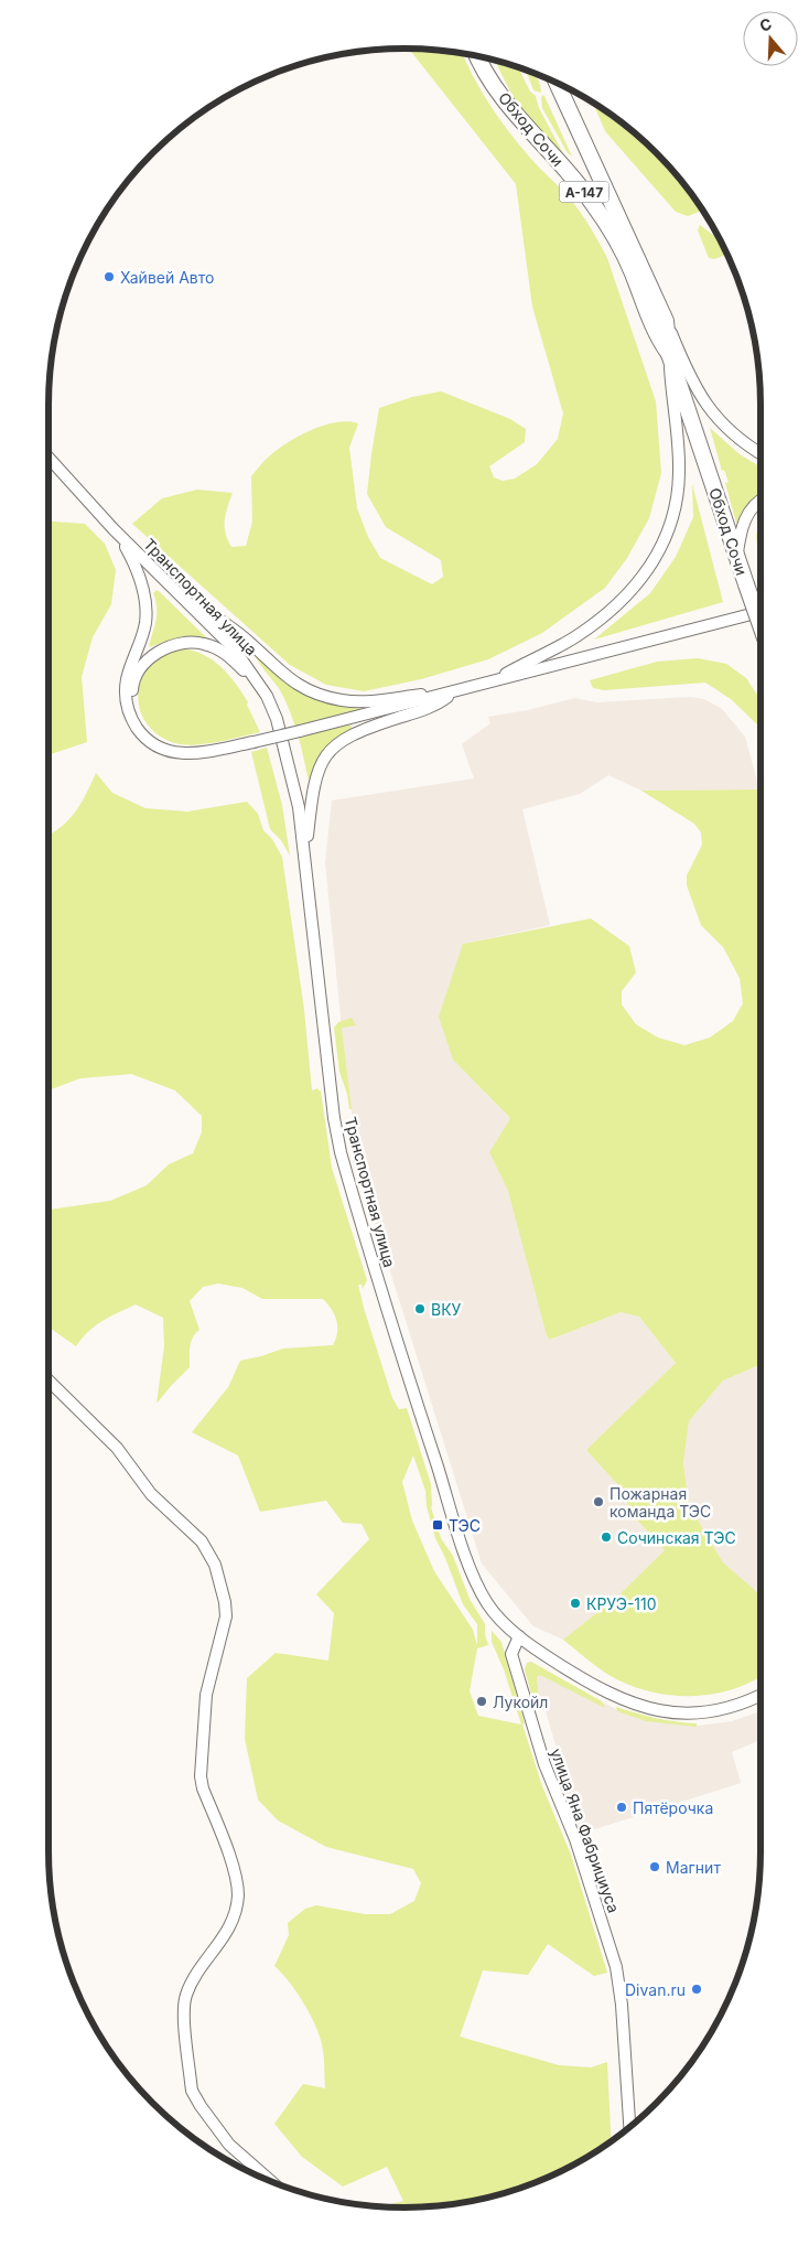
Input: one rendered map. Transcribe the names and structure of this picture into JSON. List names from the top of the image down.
{
  "streets": {
    "highway": ["Обход Сочи", "А-147"],
    "main road": ["Транспортная улица", "улица Яна Фабрициуса"]
  },
  "crossings": [
    ["Обход Сочи", "А-147"],
    ["Транспортная улица", "улица Яна Фабрициуса"]
  ],
  "places": {
    "other": [
      "Хайвей Авто",
      "ВКУ",
      "Пожарная команда ТЭС",
      "Сочинская ТЭС",
      "КРУЭ-110",
      "Лукойл",
      "Пятёрочка",
      "Магнит",
      "Divan.ru"
    ],
    "transit": ["ТЭС"]
  },
  "north": "top"
}
